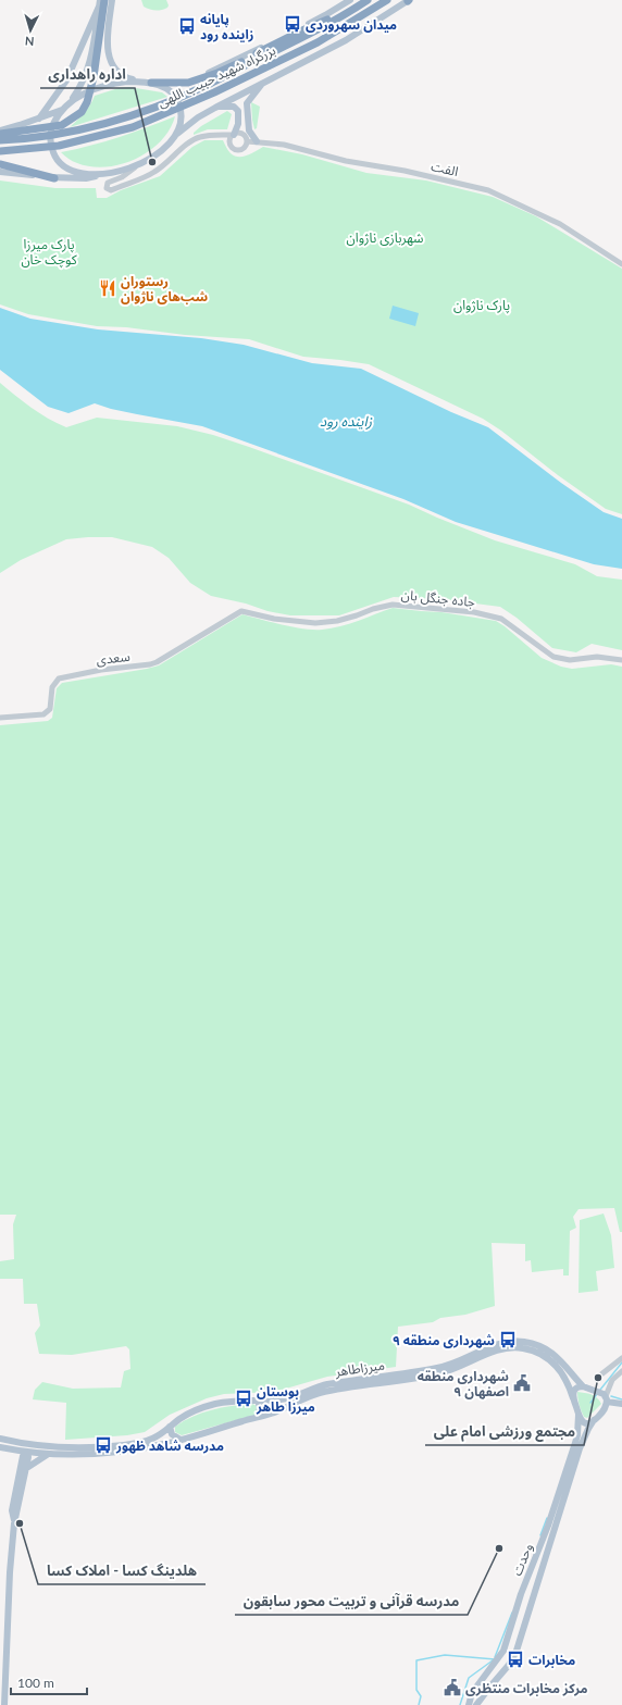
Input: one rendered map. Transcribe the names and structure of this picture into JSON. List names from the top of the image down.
{
  "streets": {
    "highway": ["بزرگراه شهید حبیب اللهی"],
    "main road": ["میرزاطاهر", "وحدت"],
    "street": ["الفت", "جاده جنگل بان", "سعدی"]
  },
  "crossings": [
    ["جاده جنگل بان", "سعدی"],
    ["میرزاطاهر", "وحدت"]
  ],
  "water": ["زاینده رود"],
  "parks": ["شهربازی ناژوان", "پارک میرزا کوچک خان", "پارک ناژوان"],
  "places": {
    "bus stop": [
      "میدان سهروردی",
      "پایانه زاینده رود",
      "شهرداری منطقه ۹",
      "بوستان میرزا طاهر",
      "مدرسه شاهد ظهور",
      "مخابرات"
    ],
    "other": [
      "اداره راهداری",
      "مجتمع ورزشی امام علی",
      "هلدینگ کسا - املاک کسا",
      "مدرسه قرآنی و تربیت محور سابقون"
    ],
    "restaurant": ["رستوران شب‌های ناژوان"],
    "public building": ["شهرداری منطقه ۹ اصفهان", "مرکز مخابرات منتظری"]
  },
  "scale_bar": "100 m",
  "north": "bottom"
}
